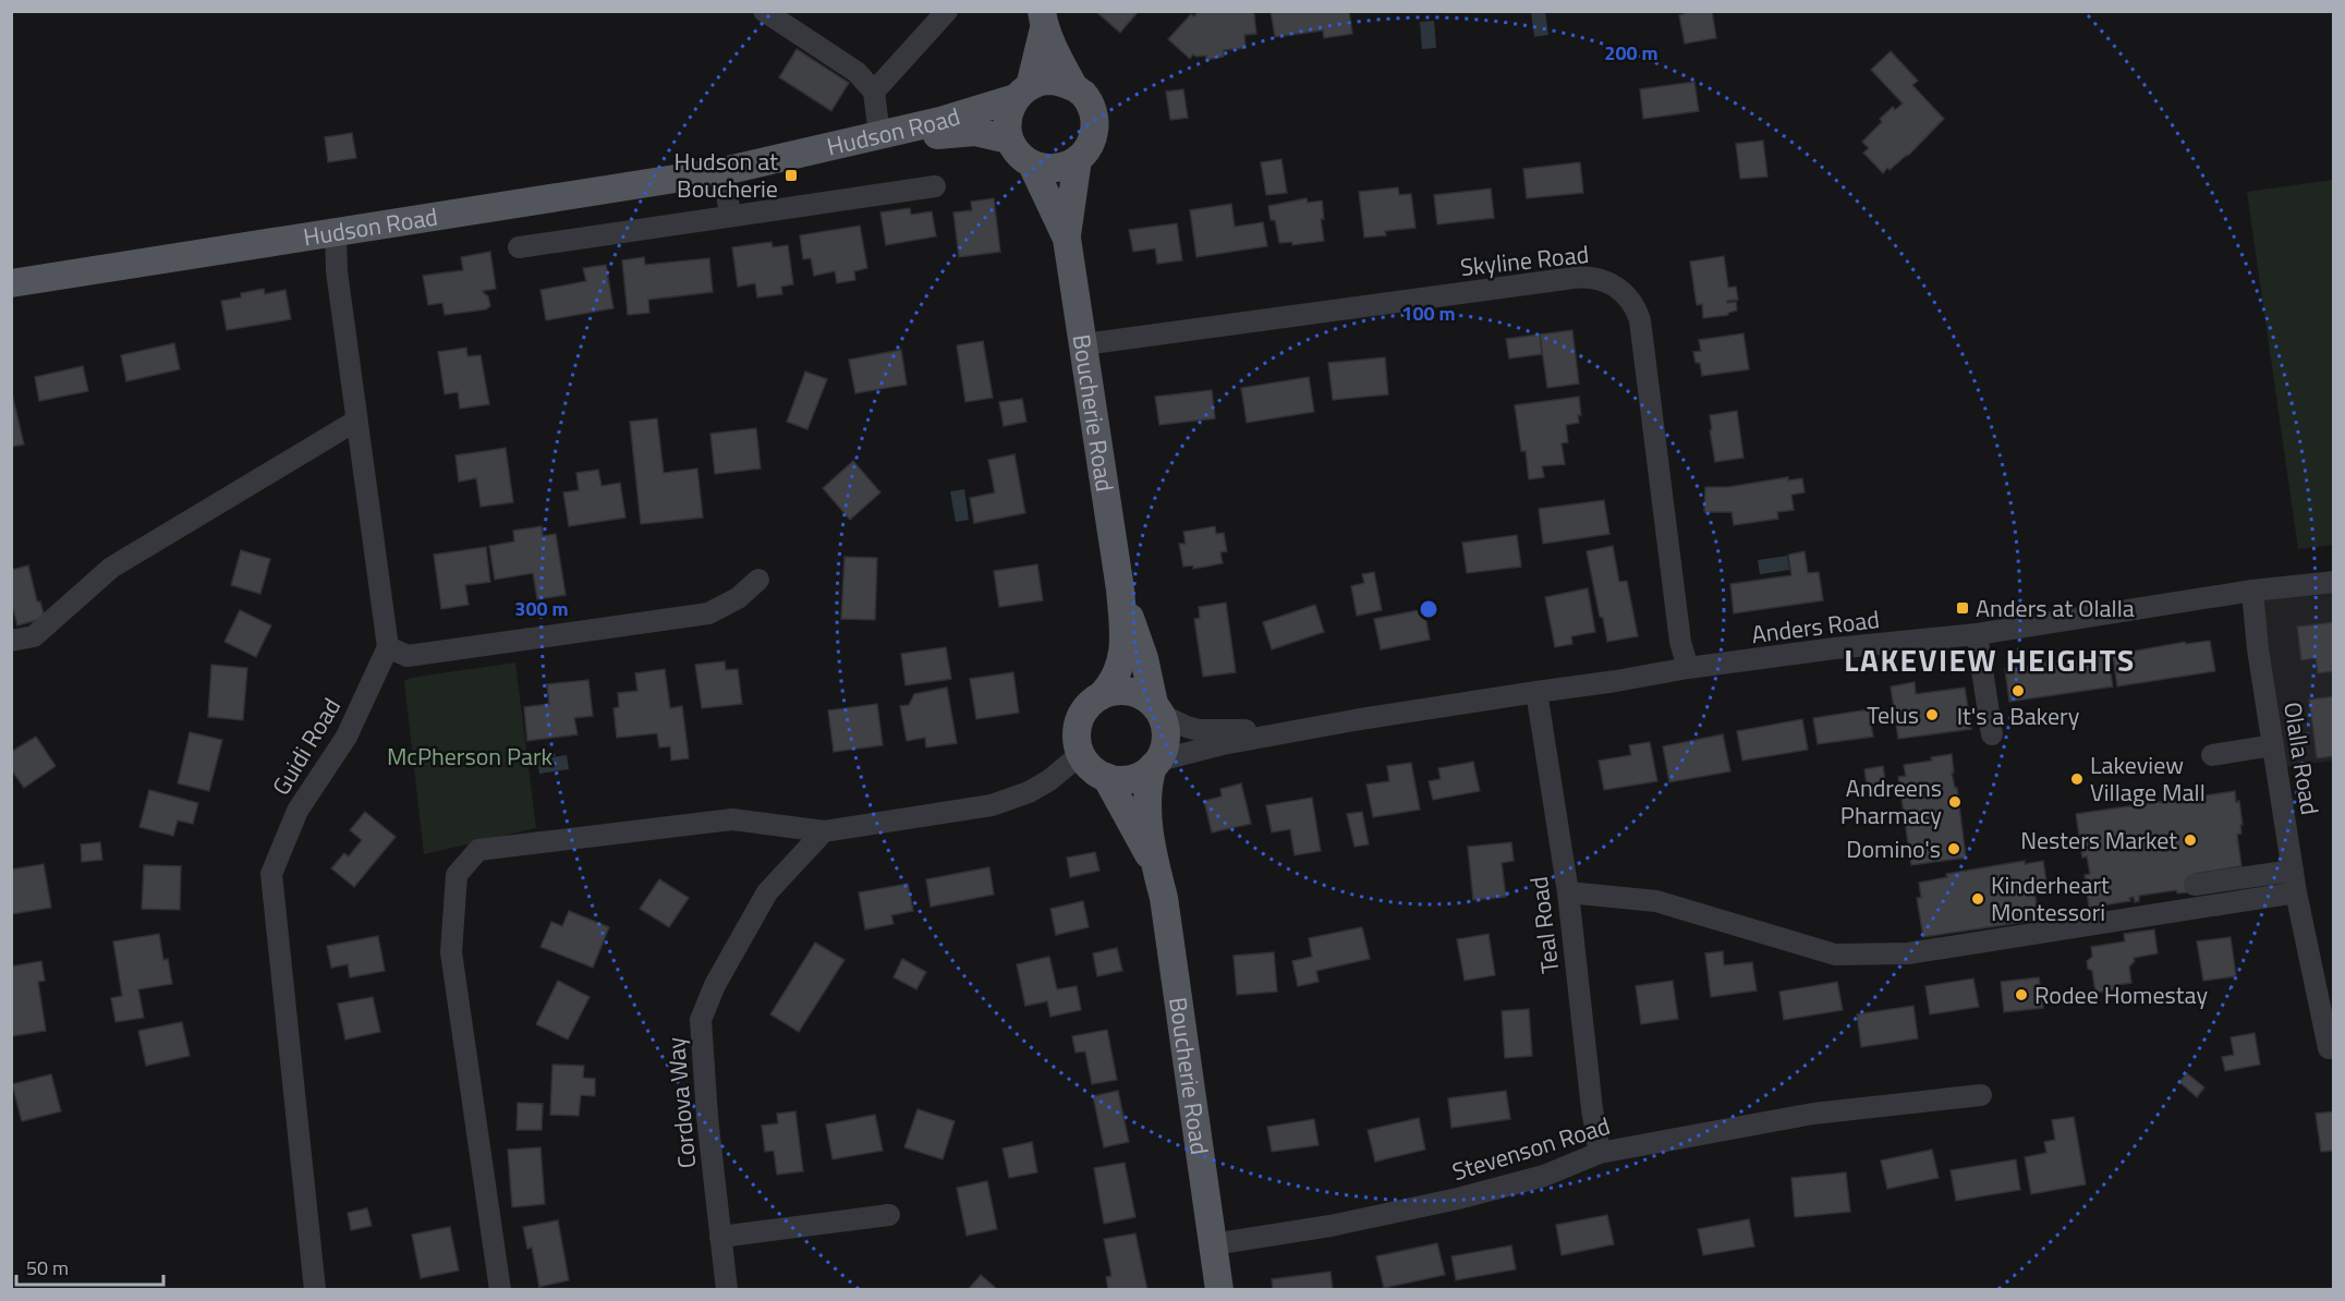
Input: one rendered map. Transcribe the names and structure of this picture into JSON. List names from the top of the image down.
{
  "streets": {
    "main road": ["Hudson Road", "Boucherie Road"],
    "street": [
      "Skyline Road",
      "Anders Road",
      "Guidi Road",
      "Olalla Road",
      "Teal Road",
      "Cordova Way",
      "Stevenson Road"
    ]
  },
  "crossings": [
    ["Hudson Road", "Boucherie Road"],
    ["Skyline Road", "Boucherie Road"],
    ["Skyline Road", "Anders Road"],
    ["Boucherie Road", "Anders Road"],
    ["Boucherie Road", "Stevenson Road"],
    ["Anders Road", "Olalla Road"],
    ["Anders Road", "Teal Road"],
    ["Teal Road", "Stevenson Road"]
  ],
  "districts": ["LAKEVIEW HEIGHTS"],
  "parks": ["McPherson Park"],
  "places": {
    "transit": ["Hudson at Boucherie", "Anders at Olalla"],
    "other": [
      "It's a Bakery",
      "Telus",
      "Lakeview Village Mall",
      "Andreens Pharmacy",
      "Nesters Market",
      "Domino's",
      "Kinderheart Montessori",
      "Rodee Homestay"
    ]
  },
  "scale_bar": "50 m",
  "rings": ["200 m", "100 m", "300 m"]
}
